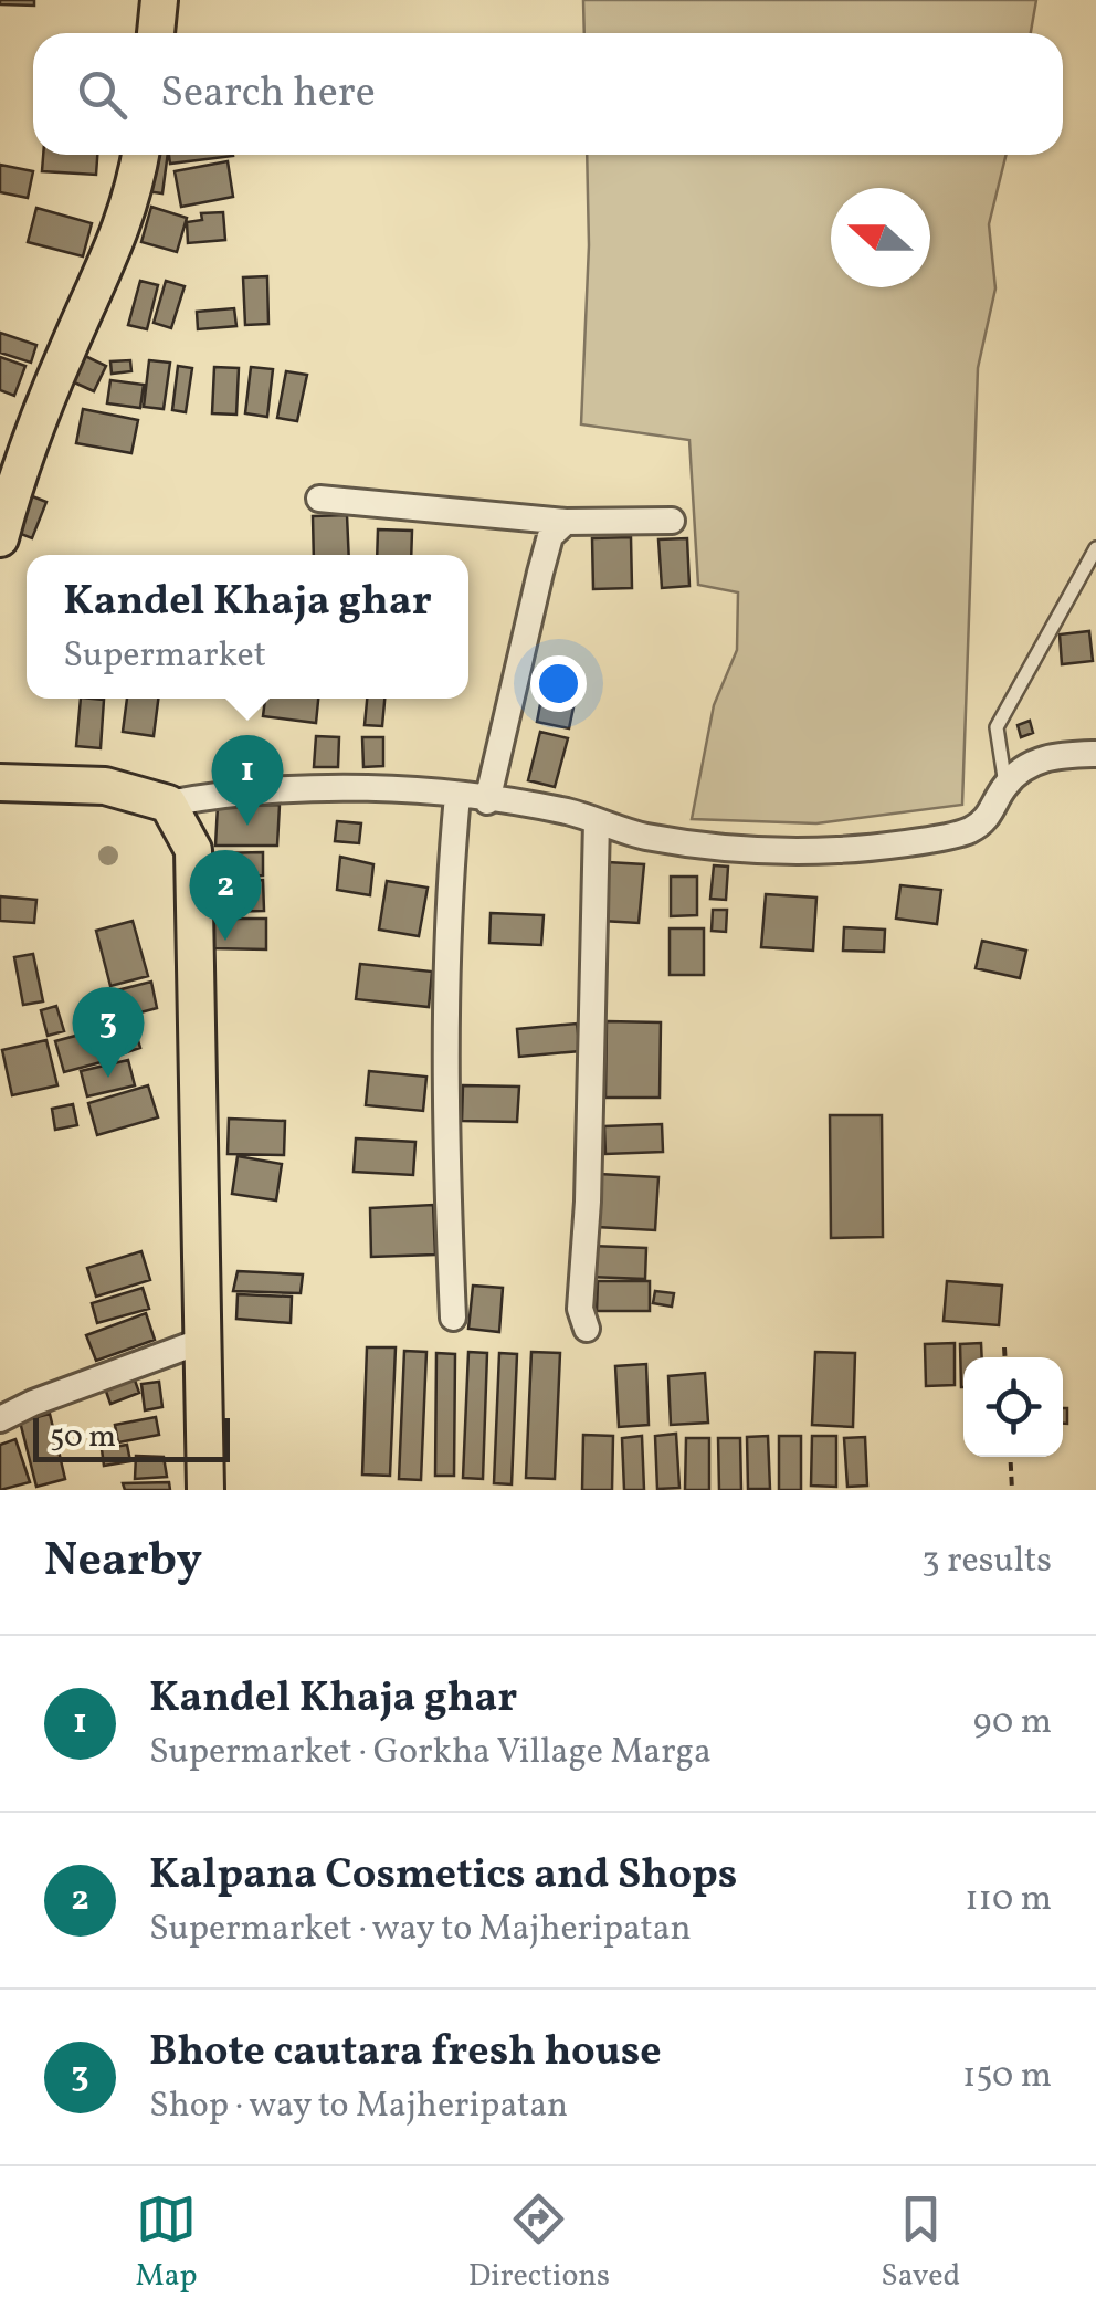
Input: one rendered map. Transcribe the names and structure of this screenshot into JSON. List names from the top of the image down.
{
  "scale_bar": "50 m",
  "north": "left",
  "page": {
    "search": "Search here",
    "popup": ["Kandel Khaja ghar", "Supermarket"],
    "pins": ["1", "2", "3"],
    "scale": "50 m",
    "heading": ["Nearby", "3 results"],
    "list": [
      {
        "mark": "1",
        "name": "Kandel Khaja ghar",
        "note": "Supermarket · Gorkha Village Marga",
        "value": "90 m"
      },
      {
        "mark": "2",
        "name": "Kalpana Cosmetics and Shops",
        "note": "Supermarket · way to Majheripatan",
        "value": "110 m"
      },
      {
        "mark": "3",
        "name": "Bhote cautara fresh house",
        "note": "Shop · way to Majheripatan",
        "value": "150 m"
      }
    ],
    "nav": ["Map", "Directions", "Saved"]
  }
}
